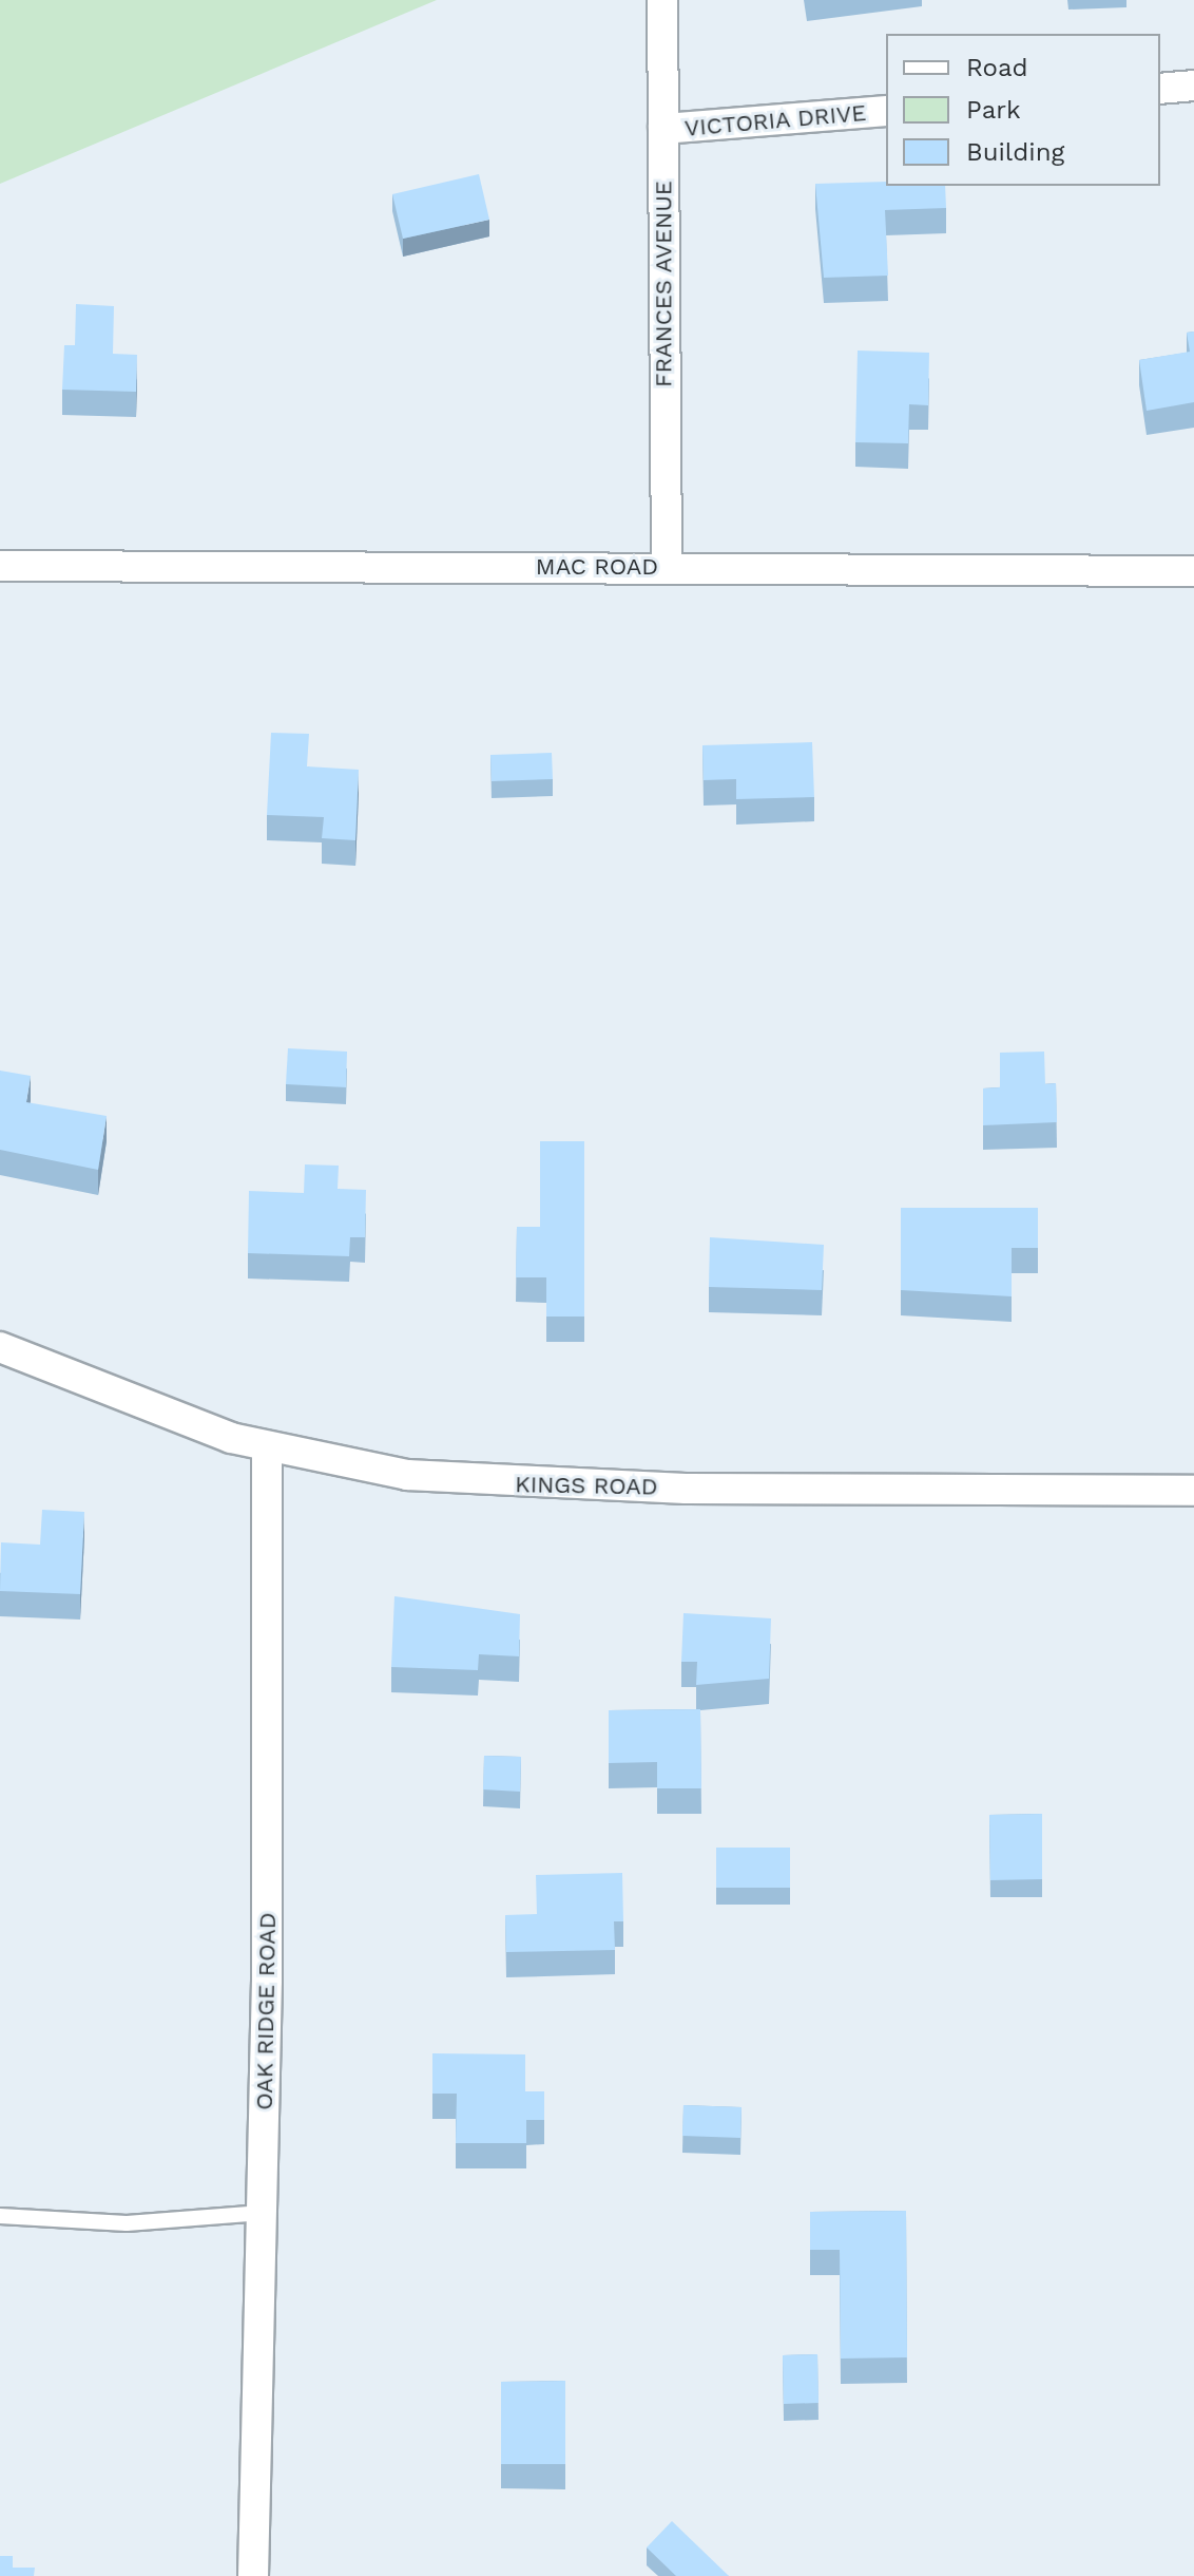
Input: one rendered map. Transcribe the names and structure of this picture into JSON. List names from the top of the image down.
{
  "streets": {
    "street": [
      "VICTORIA DRIVE",
      "FRANCES AVENUE",
      "MAC ROAD",
      "KINGS ROAD",
      "OAK RIDGE ROAD"
    ]
  },
  "crossings": [
    ["VICTORIA DRIVE", "FRANCES AVENUE"],
    ["FRANCES AVENUE", "MAC ROAD"],
    ["KINGS ROAD", "OAK RIDGE ROAD"]
  ],
  "legend": ["Road", "Park", "Building"]
}
